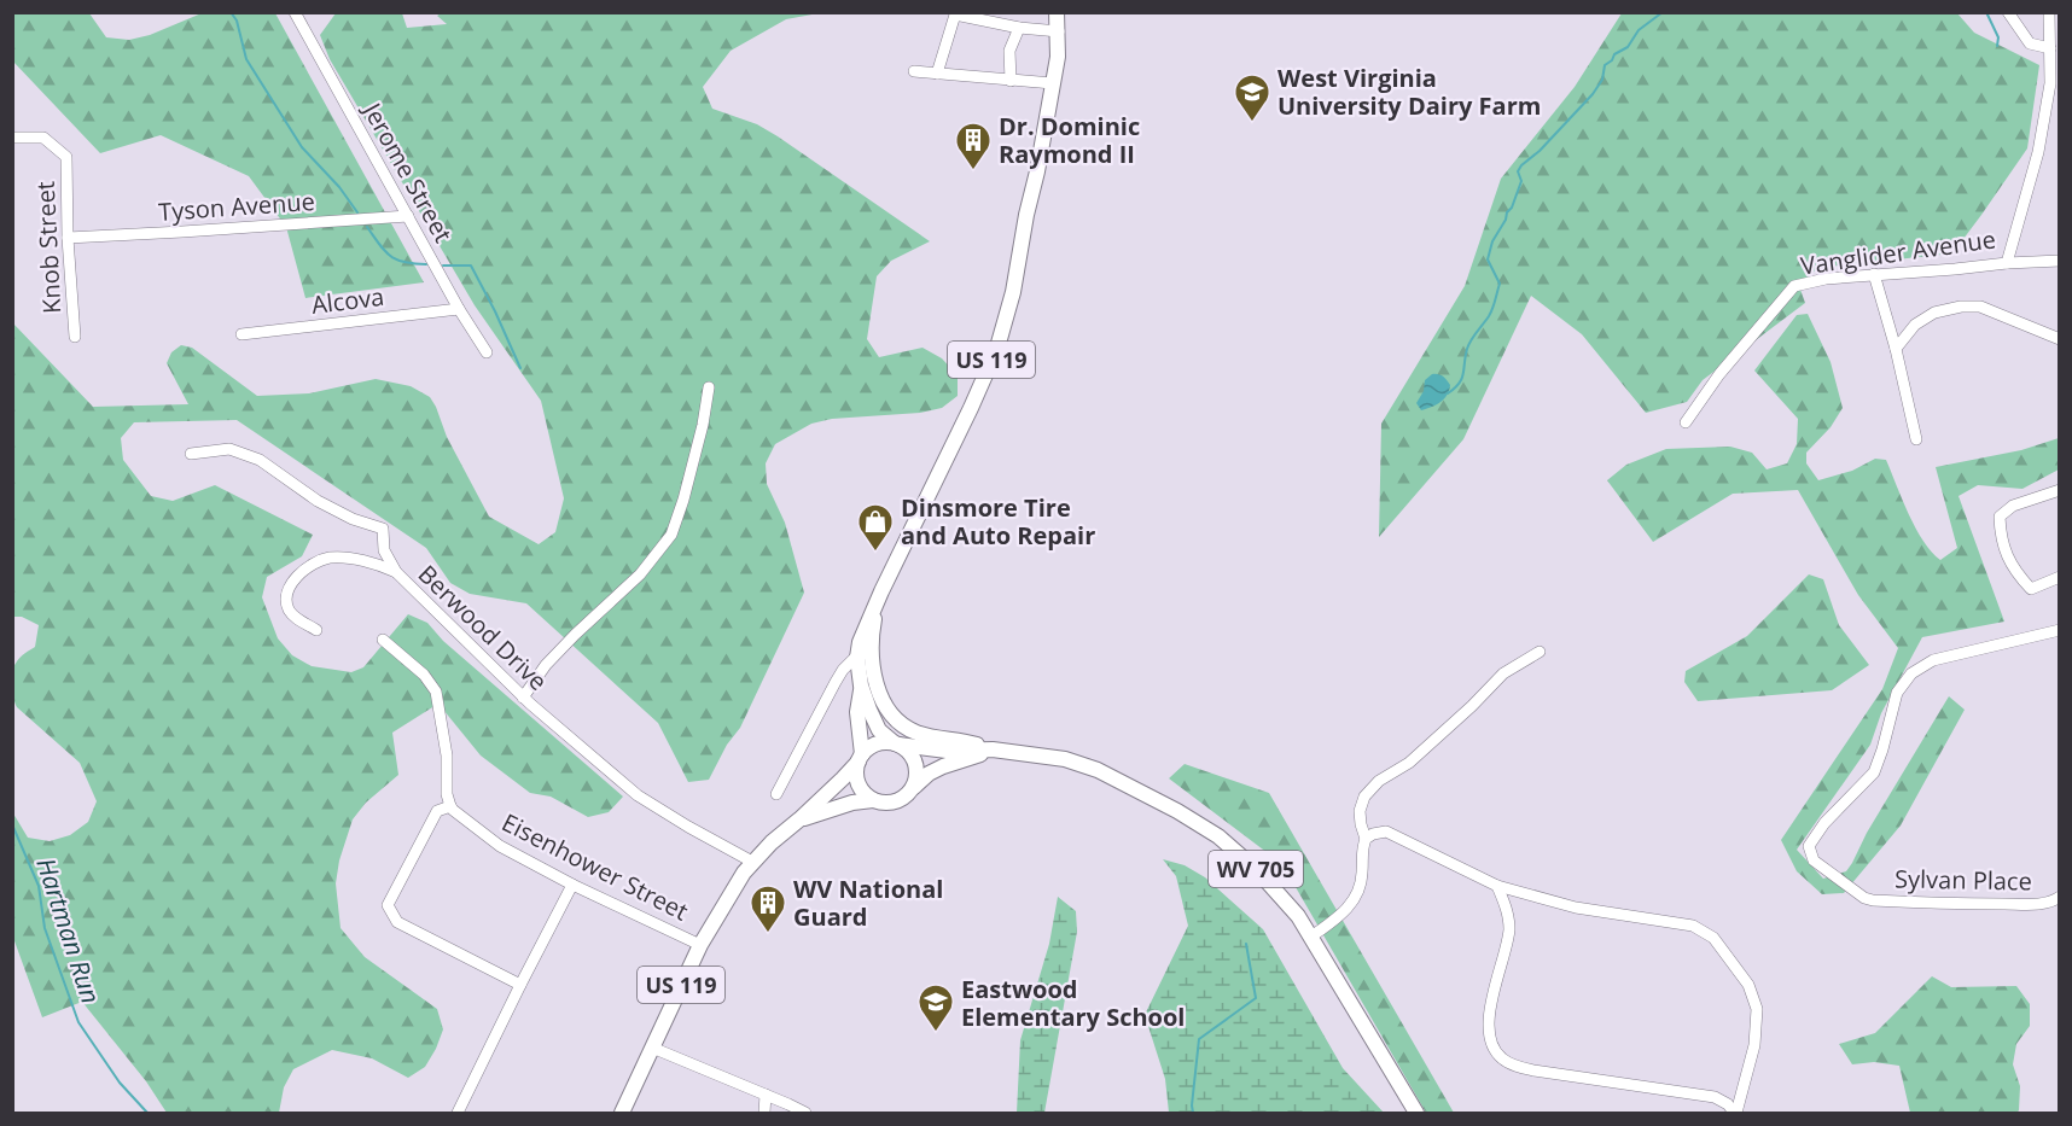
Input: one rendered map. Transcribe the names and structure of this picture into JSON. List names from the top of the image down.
{
  "streets": {
    "main road": ["US 119", "WV 705"],
    "street": [
      "Jerome Street",
      "Tyson Avenue",
      "Knob Street",
      "Vanglider Avenue",
      "Alcova",
      "Berwood Drive",
      "Eisenhower Street",
      "Sylvan Place"
    ]
  },
  "crossings": [
    ["Jerome Street", "Tyson Avenue"],
    ["Jerome Street", "Alcova"],
    ["Tyson Avenue", "Knob Street"],
    ["US 119", "Berwood Drive"],
    ["US 119", "Eisenhower Street"],
    ["US 119", "WV 705"]
  ],
  "water": ["Hartman Run"],
  "places": {
    "school or university": ["West Virginia University Dairy Farm", "Eastwood Elementary School"],
    "building": ["Dr. Dominic Raymond II", "WV National Guard"],
    "shop": ["Dinsmore Tire and Auto Repair"]
  }
}
